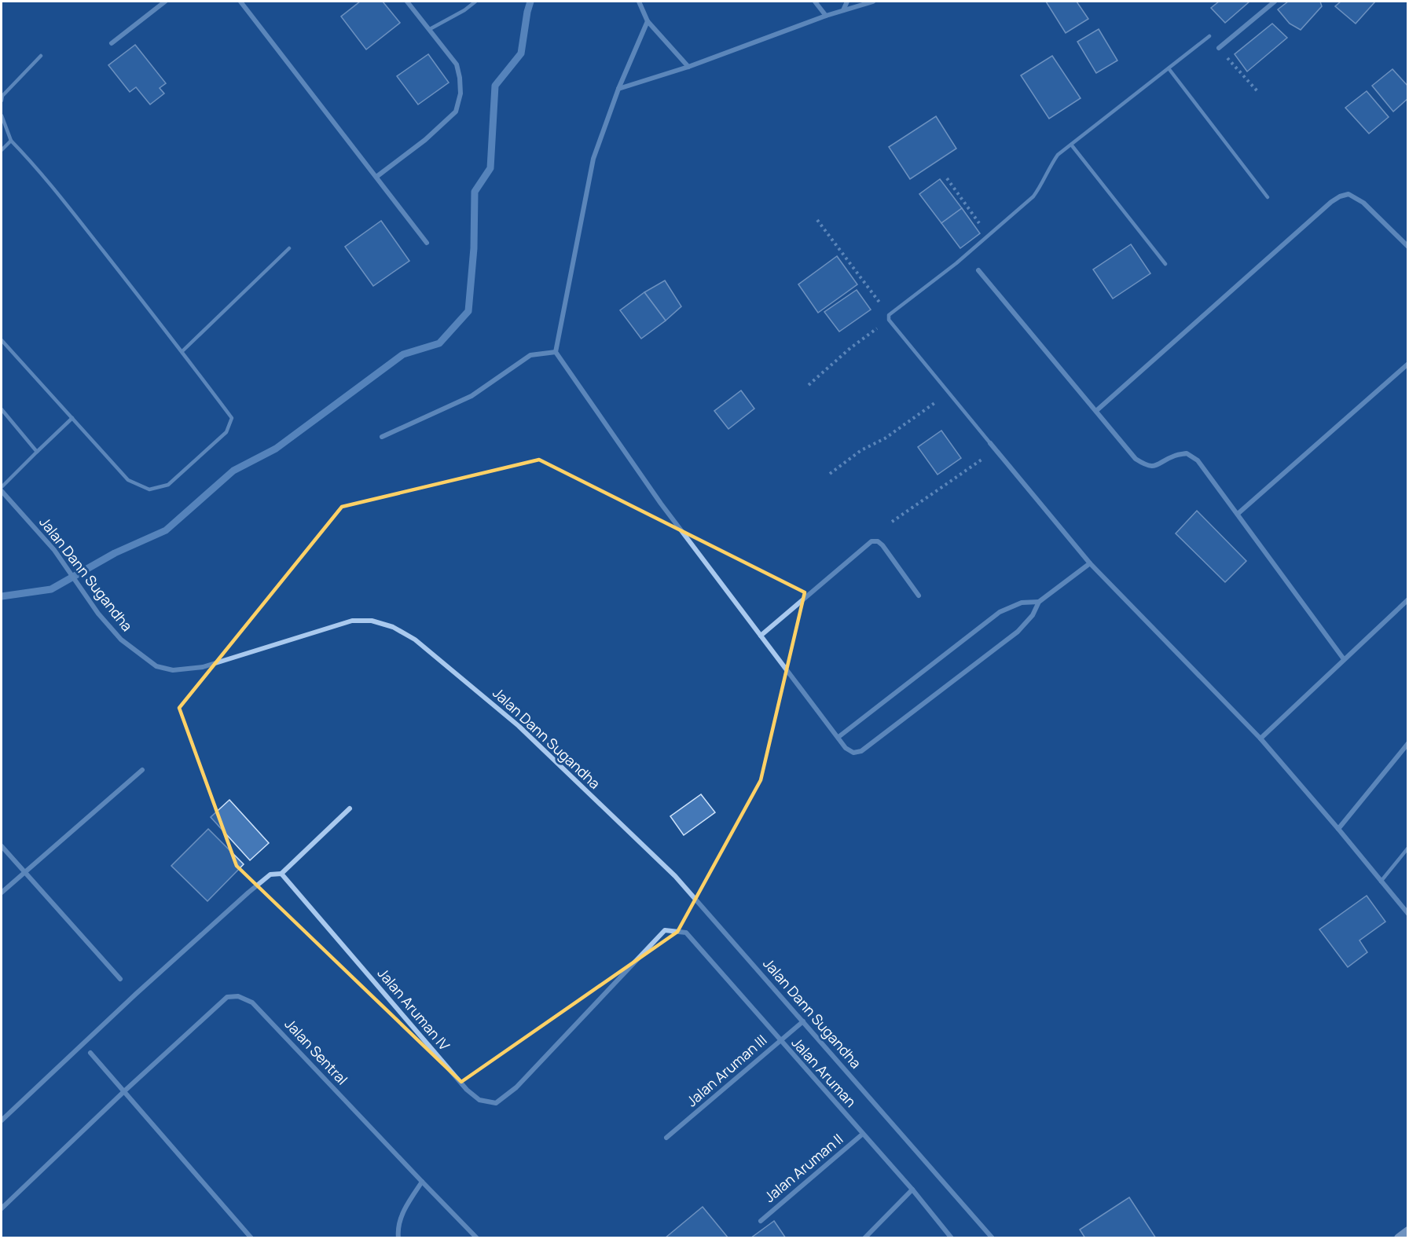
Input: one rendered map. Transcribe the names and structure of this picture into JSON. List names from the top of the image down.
{
  "streets": {
    "street": [
      "Jalan Dann Sugandha",
      "Jalan Aruman IV",
      "Jalan Sentral",
      "Jalan Aruman III",
      "Jalan Aruman",
      "Jalan Aruman II"
    ]
  },
  "crossings": [
    ["Jalan Dann Sugandha", "Jalan Aruman III"],
    ["Jalan Aruman IV", "Jalan Aruman"],
    ["Jalan Aruman III", "Jalan Aruman"],
    ["Jalan Aruman", "Jalan Aruman II"]
  ]
}
